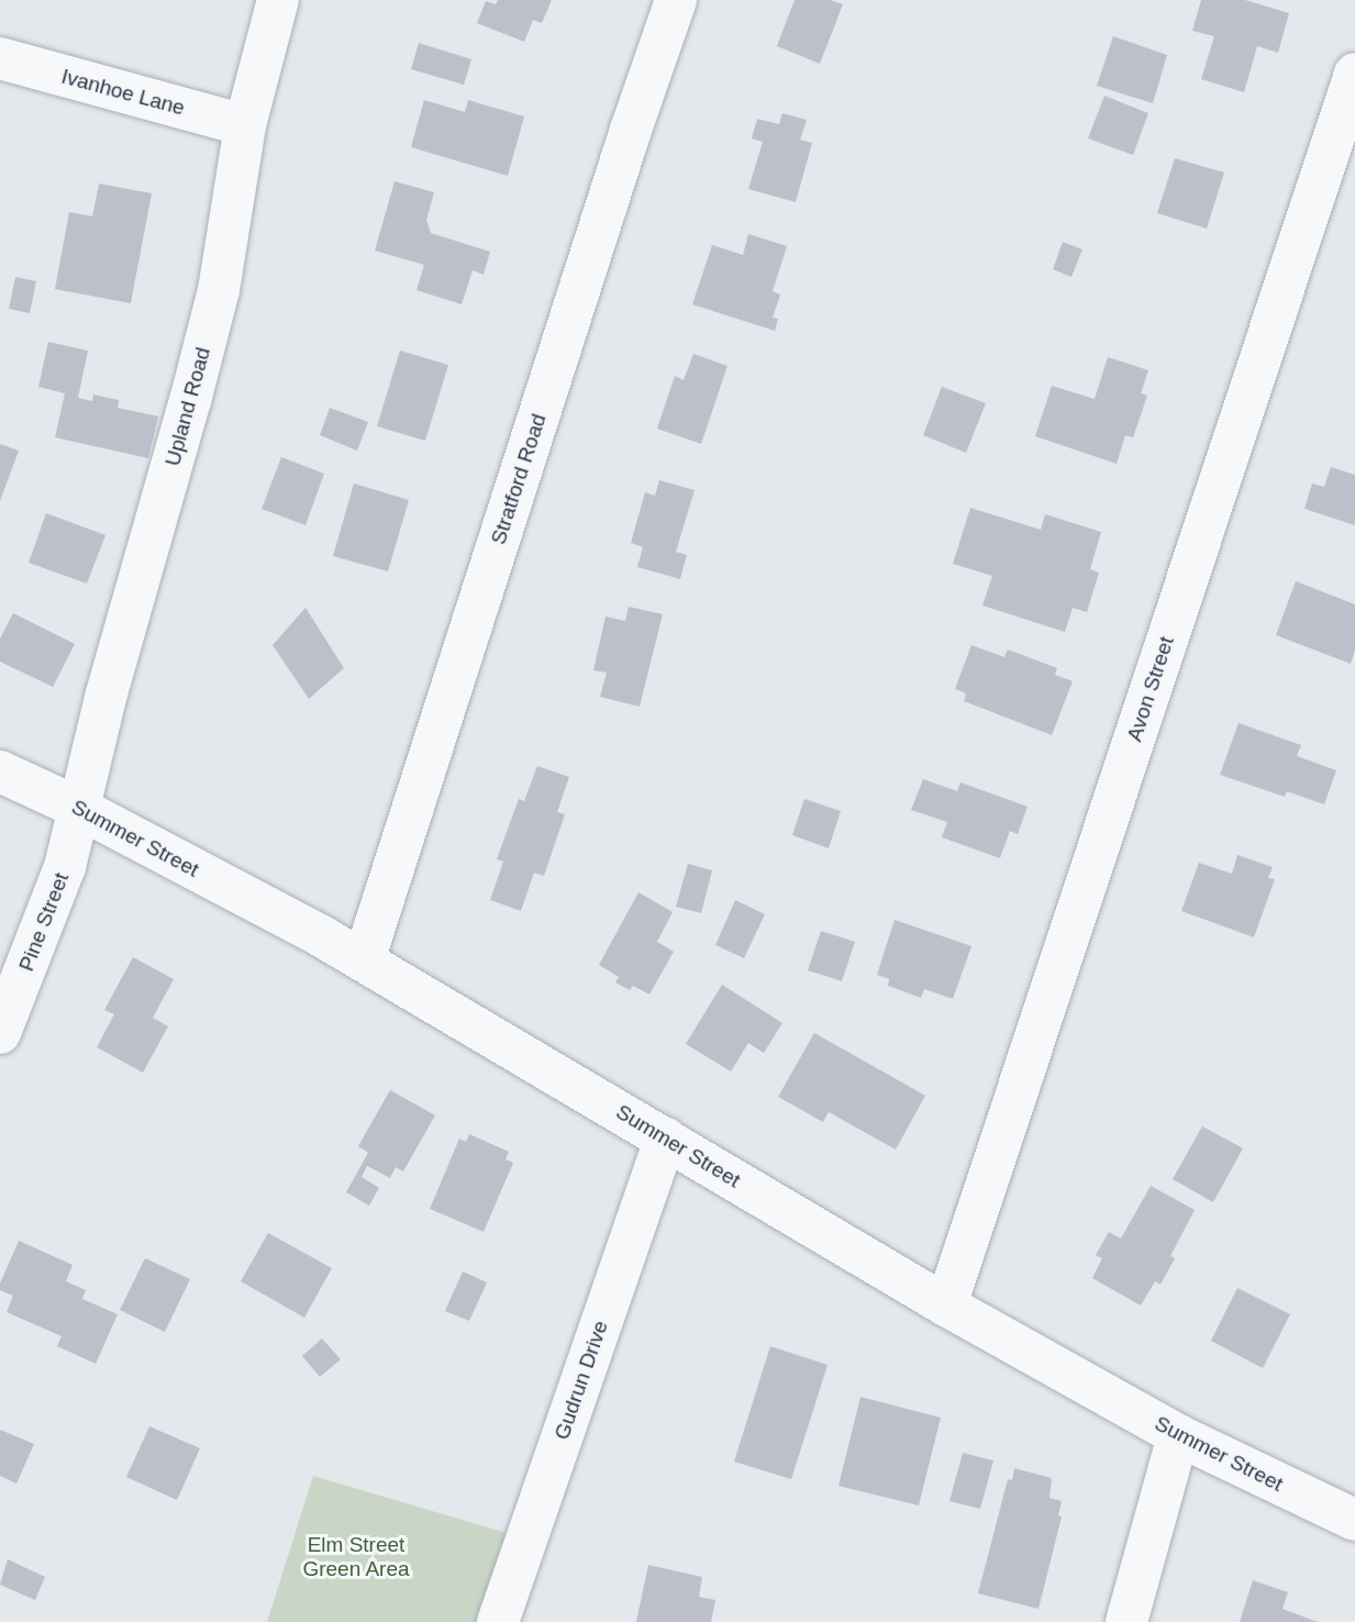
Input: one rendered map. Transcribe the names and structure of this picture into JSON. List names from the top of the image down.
{
  "streets": {
    "street": [
      "Ivanhoe Lane",
      "Upland Road",
      "Stratford Road",
      "Avon Street",
      "Summer Street",
      "Pine Street",
      "Gudrun Drive"
    ]
  },
  "crossings": [
    ["Ivanhoe Lane", "Upland Road"],
    ["Upland Road", "Summer Street"],
    ["Upland Road", "Pine Street"],
    ["Stratford Road", "Summer Street"],
    ["Avon Street", "Summer Street"],
    ["Summer Street", "Pine Street"],
    ["Summer Street", "Gudrun Drive"]
  ],
  "parks": ["Elm Street Green Area"]
}
